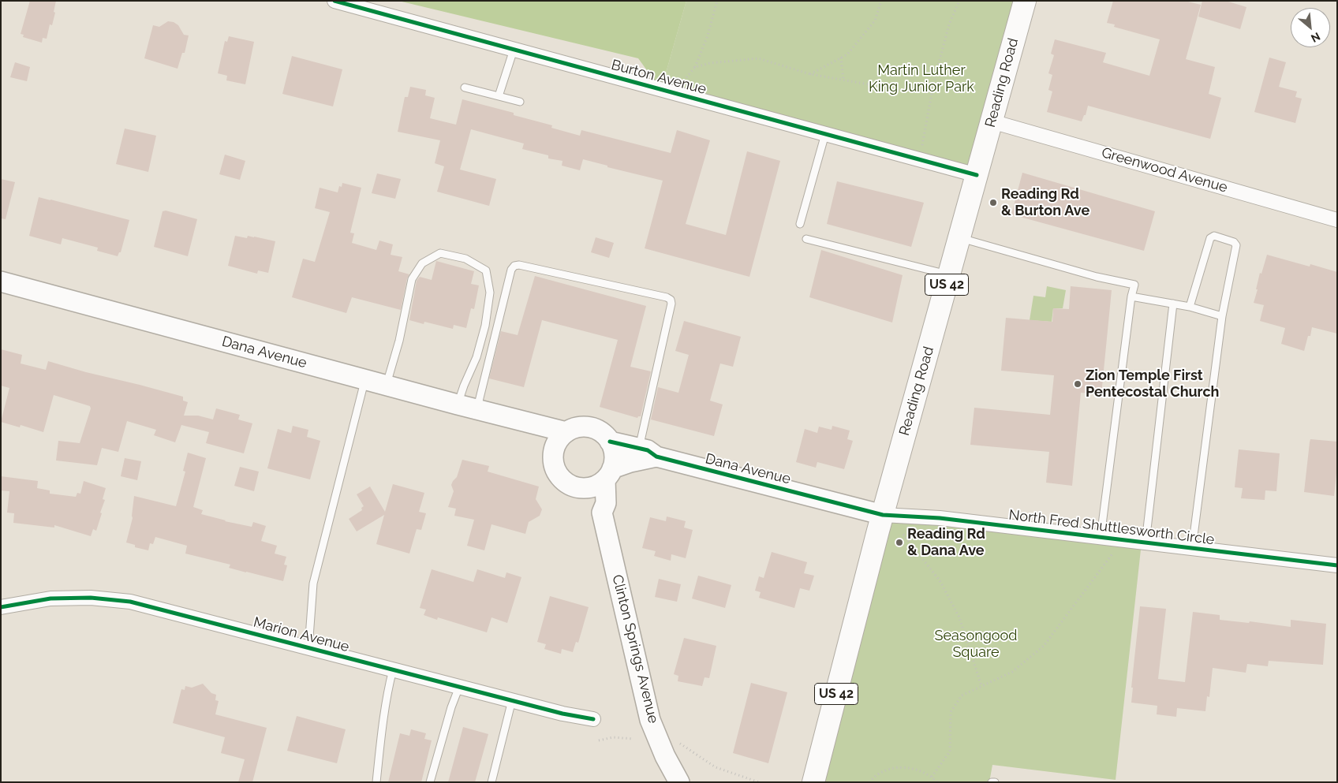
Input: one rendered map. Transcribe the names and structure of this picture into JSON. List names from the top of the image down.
{
  "streets": {
    "main road": ["Reading Road", "US 42"],
    "street": [
      "Burton Avenue",
      "Greenwood Avenue",
      "Dana Avenue",
      "North Fred Shuttlesworth Circle",
      "Marion Avenue",
      "Clinton Springs Avenue"
    ]
  },
  "crossings": [
    ["Burton Avenue", "Reading Road"],
    ["Reading Road", "Greenwood Avenue"],
    ["Reading Road", "Dana Avenue"],
    ["Reading Road", "North Fred Shuttlesworth Circle"],
    ["Dana Avenue", "North Fred Shuttlesworth Circle"],
    ["Dana Avenue", "Clinton Springs Avenue"]
  ],
  "parks": ["Martin Luther King Junior Park", "Seasongood Square"],
  "places": ["Reading Rd & Burton Ave", "Zion Temple First Pentecostal Church", "Reading Rd & Dana Ave"],
  "north": "bottom right"
}
